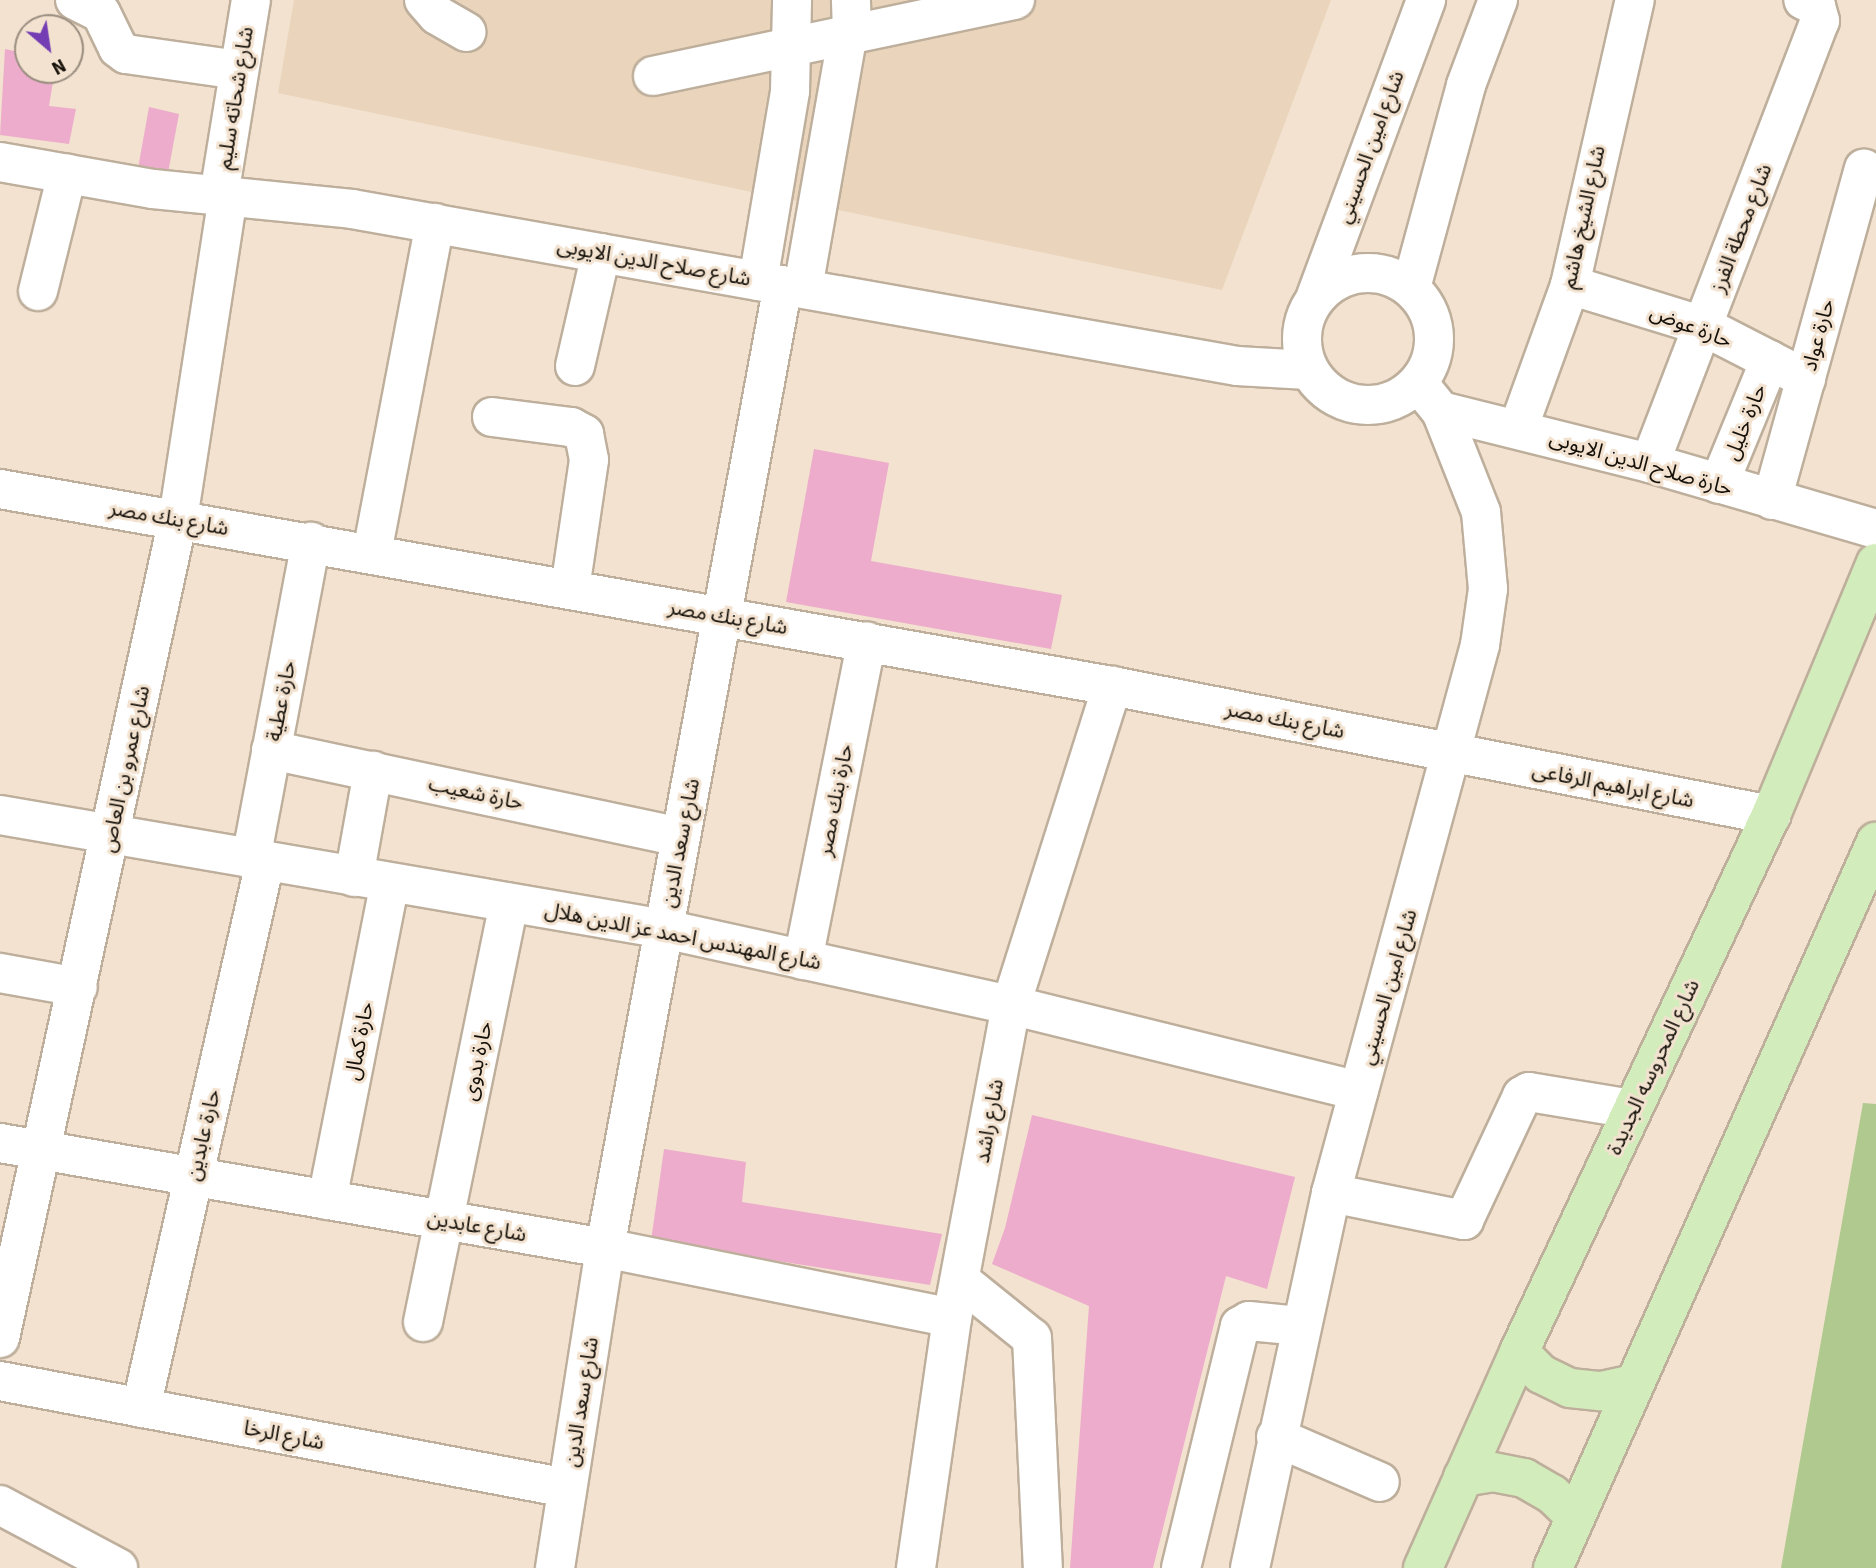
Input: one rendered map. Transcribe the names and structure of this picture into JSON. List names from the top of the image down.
{
  "streets": {
    "main road": ["شارع المحروسه الجديدة"],
    "street": [
      "شارع شحاته سليم",
      "شارع امين الحسيني",
      "شارع الشيخ هاشم",
      "شارع محطة الفرز",
      "شارع صلاح الدين الايوبى",
      "حارة عوض",
      "حارة عواد",
      "حارة خليل",
      "حارة صلاح الدين الايوبى",
      "شارع بنك مصر",
      "حارة عطية",
      "شارع عمرو بن العاص",
      "شارع ابراهيم الرفاعى",
      "حارة شعيب",
      "حارة بنك مصر",
      "شارع سعد الدين",
      "شارع المهندس احمد عز الدين هلال",
      "حارة كمال",
      "حارة بدوى",
      "شارع راشد",
      "حارة عابدين",
      "شارع عابدين",
      "شارع الرخا"
    ]
  },
  "crossings": [
    ["شارع شحاته سليم", "شارع صلاح الدين الايوبى"],
    ["شارع شحاته سليم", "شارع عمرو بن العاص"],
    ["شارع امين الحسيني", "شارع صلاح الدين الايوبى"],
    ["شارع امين الحسيني", "حارة صلاح الدين الايوبى"],
    ["شارع امين الحسيني", "شارع بنك مصر"],
    ["شارع امين الحسيني", "شارع ابراهيم الرفاعى"],
    ["شارع امين الحسيني", "شارع المهندس احمد عز الدين هلال"],
    ["شارع الشيخ هاشم", "حارة عوض"],
    ["شارع الشيخ هاشم", "حارة صلاح الدين الايوبى"],
    ["شارع محطة الفرز", "حارة عوض"],
    ["شارع محطة الفرز", "حارة صلاح الدين الايوبى"],
    ["شارع صلاح الدين الايوبى", "حارة صلاح الدين الايوبى"],
    ["شارع صلاح الدين الايوبى", "شارع عمرو بن العاص"],
    ["شارع صلاح الدين الايوبى", "شارع سعد الدين"],
    ["حارة عوض", "حارة عواد"],
    ["حارة عوض", "حارة خليل"],
    ["حارة عواد", "حارة صلاح الدين الايوبى"],
    ["حارة خليل", "حارة صلاح الدين الايوبى"],
    ["شارع بنك مصر", "حارة عطية"],
    ["شارع بنك مصر", "شارع عمرو بن العاص"],
    ["شارع بنك مصر", "شارع ابراهيم الرفاعى"],
    ["شارع بنك مصر", "حارة بنك مصر"],
    ["شارع بنك مصر", "شارع سعد الدين"],
    ["شارع بنك مصر", "شارع راشد"],
    ["حارة عطية", "حارة شعيب"],
    ["حارة عطية", "شارع المهندس احمد عز الدين هلال"],
    ["حارة عطية", "حارة عابدين"],
    ["شارع عمرو بن العاص", "شارع المهندس احمد عز الدين هلال"],
    ["شارع عمرو بن العاص", "شارع عابدين"],
    ["شارع ابراهيم الرفاعى", "شارع المحروسه الجديدة"],
    ["حارة شعيب", "شارع سعد الدين"],
    ["حارة شعيب", "حارة كمال"],
    ["حارة بنك مصر", "شارع المهندس احمد عز الدين هلال"],
    ["شارع سعد الدين", "شارع المهندس احمد عز الدين هلال"],
    ["شارع سعد الدين", "شارع عابدين"],
    ["شارع سعد الدين", "شارع الرخا"],
    ["شارع المهندس احمد عز الدين هلال", "حارة كمال"],
    ["شارع المهندس احمد عز الدين هلال", "حارة بدوى"],
    ["شارع المهندس احمد عز الدين هلال", "شارع راشد"],
    ["شارع المهندس احمد عز الدين هلال", "حارة عابدين"],
    ["حارة كمال", "شارع عابدين"],
    ["حارة بدوى", "شارع عابدين"],
    ["شارع راشد", "شارع عابدين"],
    ["حارة عابدين", "شارع عابدين"],
    ["حارة عابدين", "شارع الرخا"]
  ],
  "north": "bottom right"
}
